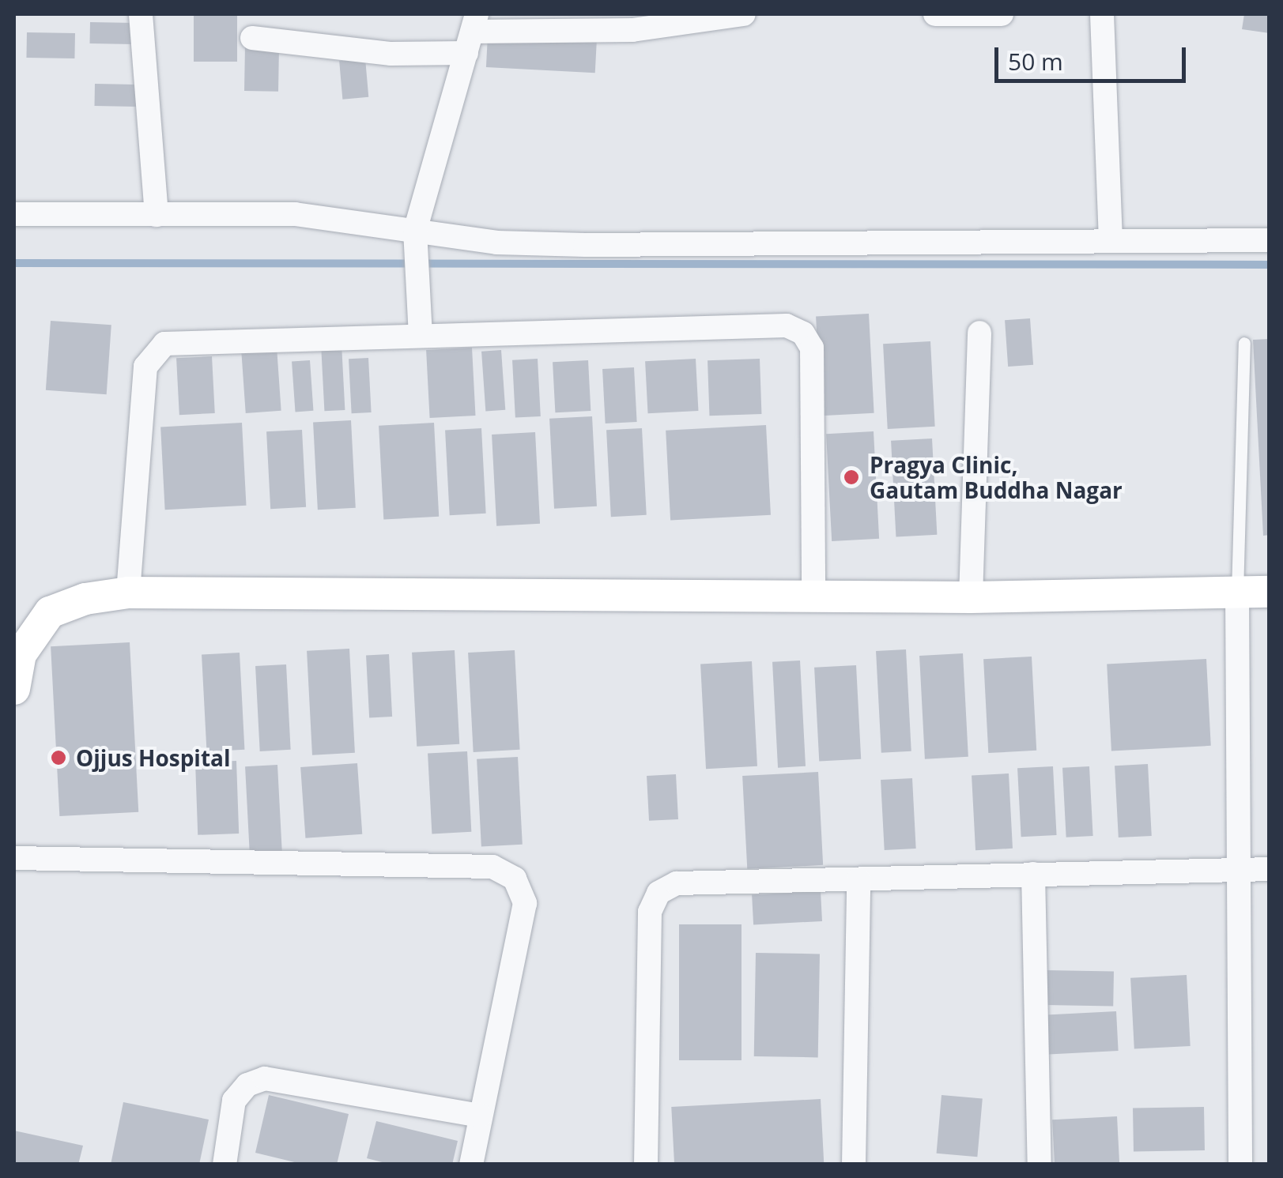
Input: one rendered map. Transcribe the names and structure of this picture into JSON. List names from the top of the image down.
{
  "places": ["Pragya Clinic, Gautam Buddha Nagar", "Ojjus Hospital"],
  "scale_bar": "50 m"
}
